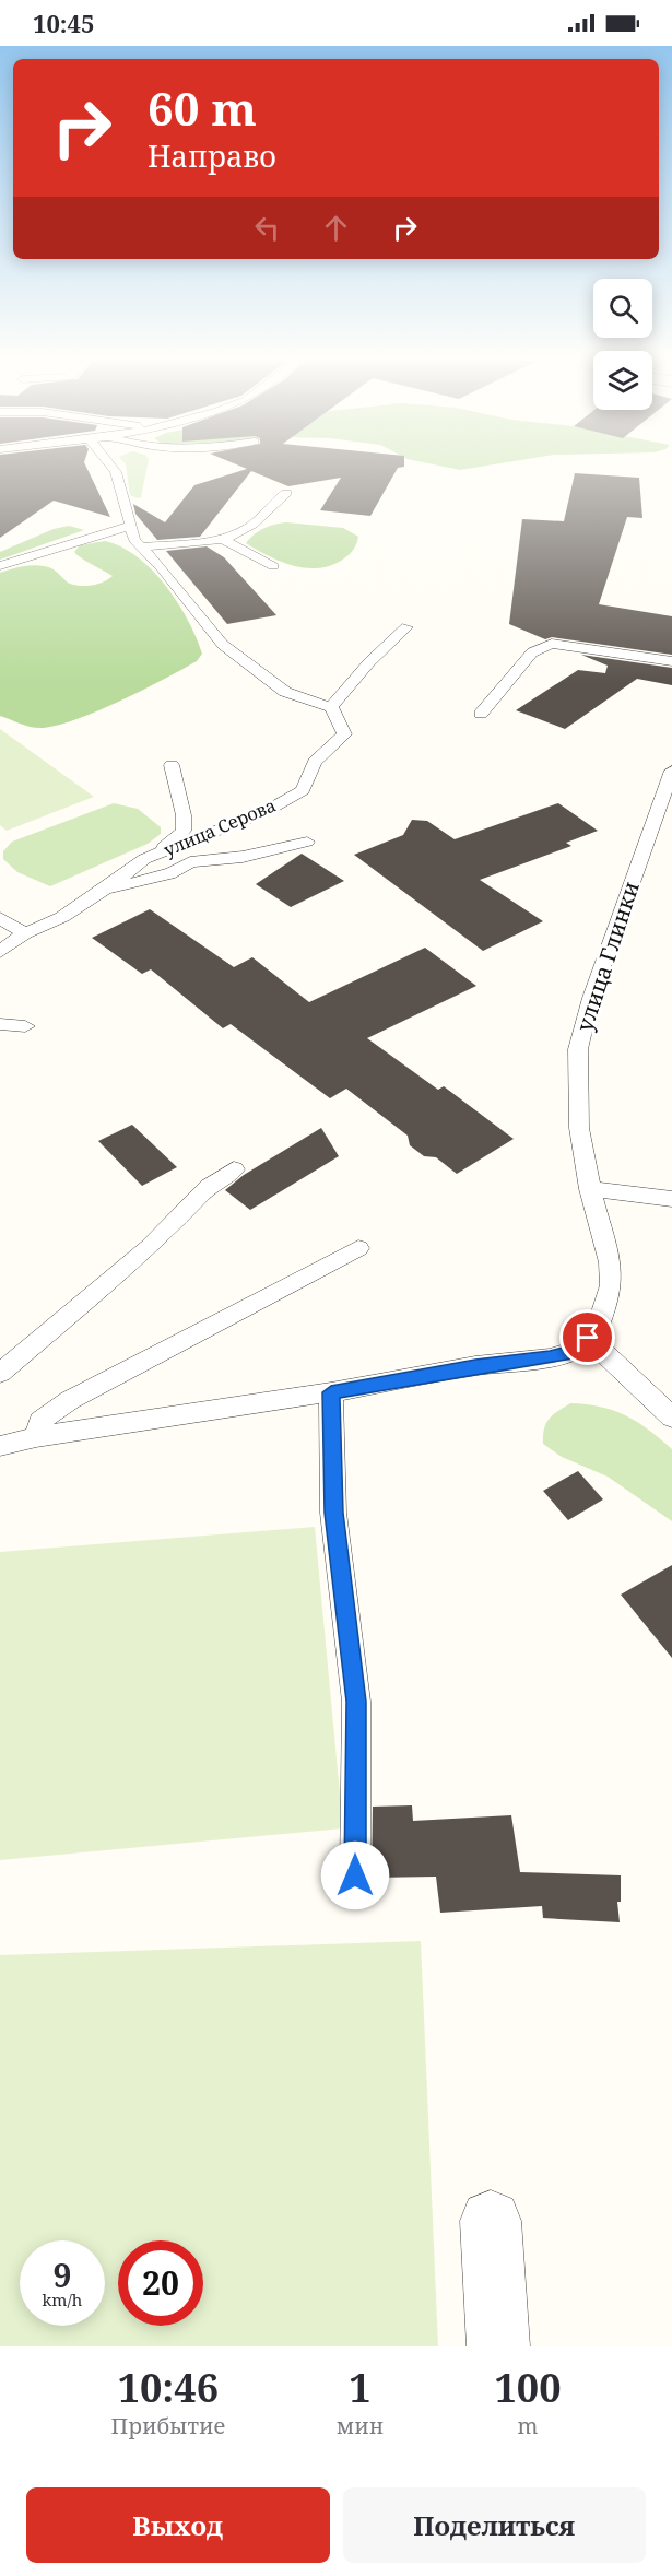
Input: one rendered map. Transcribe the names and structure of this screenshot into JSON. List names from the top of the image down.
{
  "streets": {
    "lane": ["улица Серова", "улица Глинки"]
  },
  "page": {
    "status": "10:45",
    "turn": ["60 m", "Направо"],
    "speed": "9 km/h",
    "limit": "20",
    "eta": [
      "10:46",
      "Прибытие",
      "1",
      "мин",
      "100",
      "m"
    ],
    "buttons": ["Выход", "Поделиться"]
  }
}
